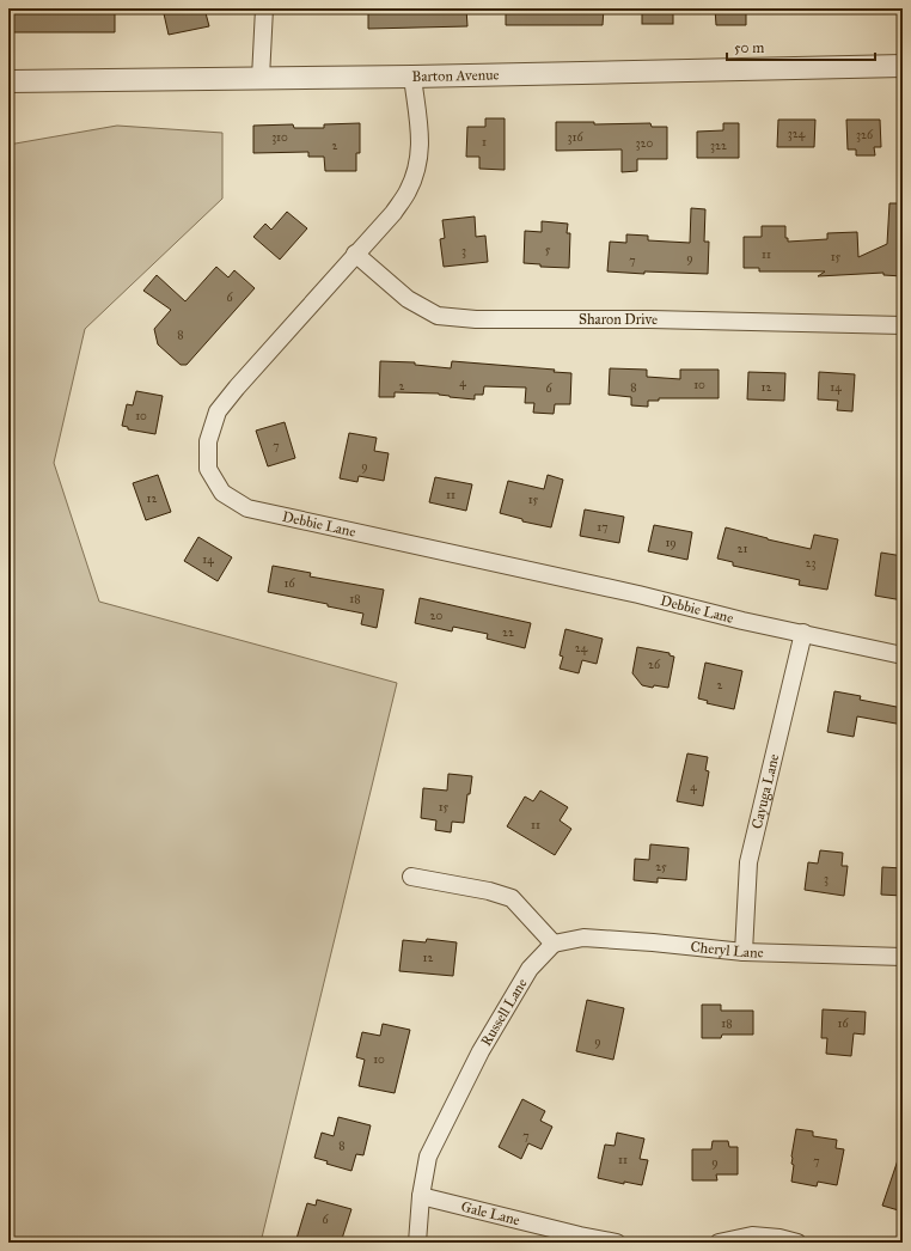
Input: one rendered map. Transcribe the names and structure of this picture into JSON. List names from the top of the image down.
{
  "streets": {
    "street": [
      "Barton Avenue",
      "Sharon Drive",
      "Debbie Lane",
      "Cayuga Lane",
      "Cheryl Lane",
      "Russell Lane",
      "Gale Lane"
    ]
  },
  "crossings": [
    ["Barton Avenue", "Debbie Lane"],
    ["Sharon Drive", "Debbie Lane"],
    ["Debbie Lane", "Cayuga Lane"],
    ["Cayuga Lane", "Cheryl Lane"],
    ["Cheryl Lane", "Russell Lane"],
    ["Russell Lane", "Gale Lane"]
  ],
  "house_numbers": [
    "324",
    "326",
    "310",
    "316",
    "1",
    "320",
    "2",
    "322",
    "5",
    "3",
    "11",
    "15",
    "9",
    "7",
    "6",
    "8",
    "4",
    "10",
    "2",
    "8",
    "12",
    "14",
    "6",
    "10",
    "7",
    "9",
    "11",
    "12",
    "15",
    "17",
    "19",
    "21",
    "14",
    "23",
    "16",
    "18",
    "20",
    "22",
    "24",
    "26",
    "2",
    "4",
    "15",
    "11",
    "25",
    "3",
    "12",
    "18",
    "16",
    "9",
    "10",
    "7",
    "8",
    "11",
    "7",
    "9",
    "6"
  ],
  "scale_bar": "50 m"
}
